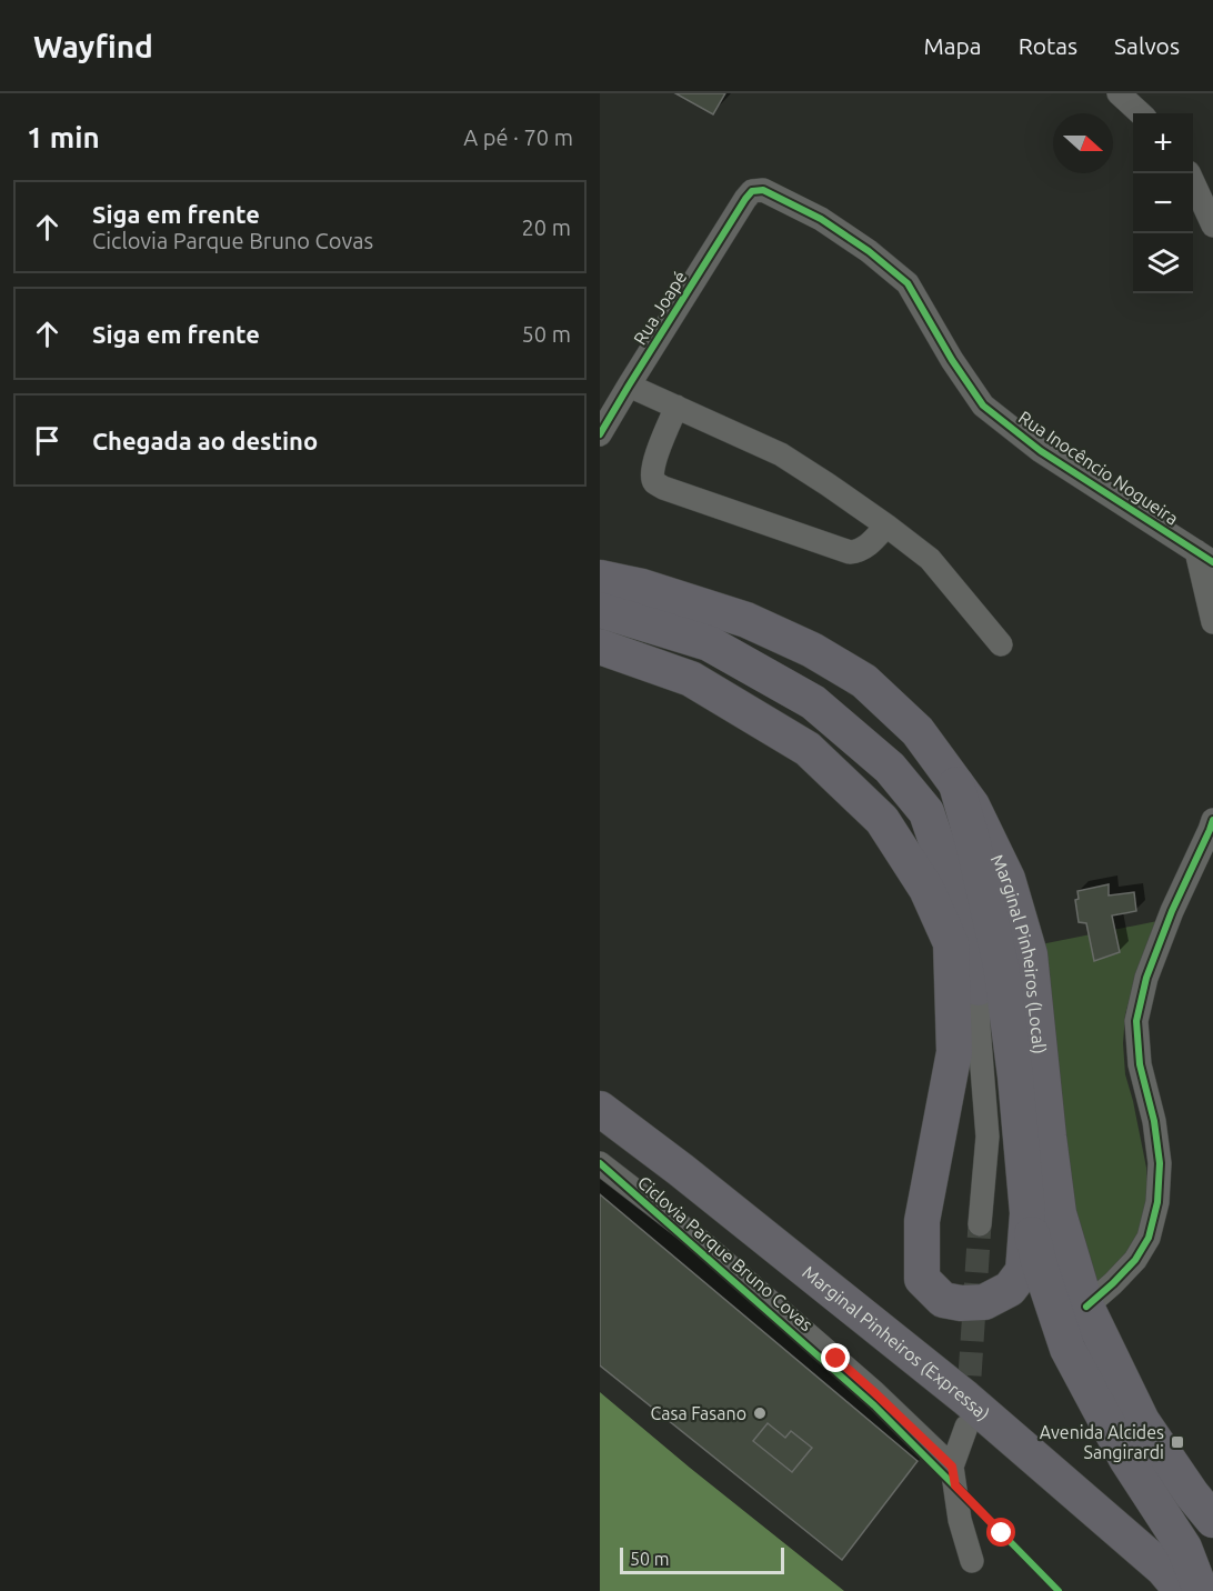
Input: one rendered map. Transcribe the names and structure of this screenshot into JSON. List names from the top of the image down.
{
  "streets": {
    "highway": ["Marginal Pinheiros (Local)", "Marginal Pinheiros (Expressa)"],
    "street": ["Rua Joapé", "Rua Inocêncio Nogueira"],
    "cycle path": ["Ciclovia Parque Bruno Covas"]
  },
  "crossings": [
    ["Rua Joapé", "Rua Inocêncio Nogueira"]
  ],
  "places": {
    "other": ["Casa Fasano"],
    "transit": ["Avenida Alcides Sangirardi"]
  },
  "scale_bar": "50 m",
  "north": "right",
  "page": {
    "header": "Wayfind",
    "nav": ["Mapa", "Rotas", "Salvos"],
    "heading": ["1 min", "A pé · 70 m"],
    "map_buttons": ["+", "−"],
    "list": [
      ["Siga em frente", "Ciclovia Parque Bruno Covas", "20 m"],
      ["Siga em frente", "50 m"],
      "Chegada ao destino"
    ],
    "scale": "50 m"
  }
}
